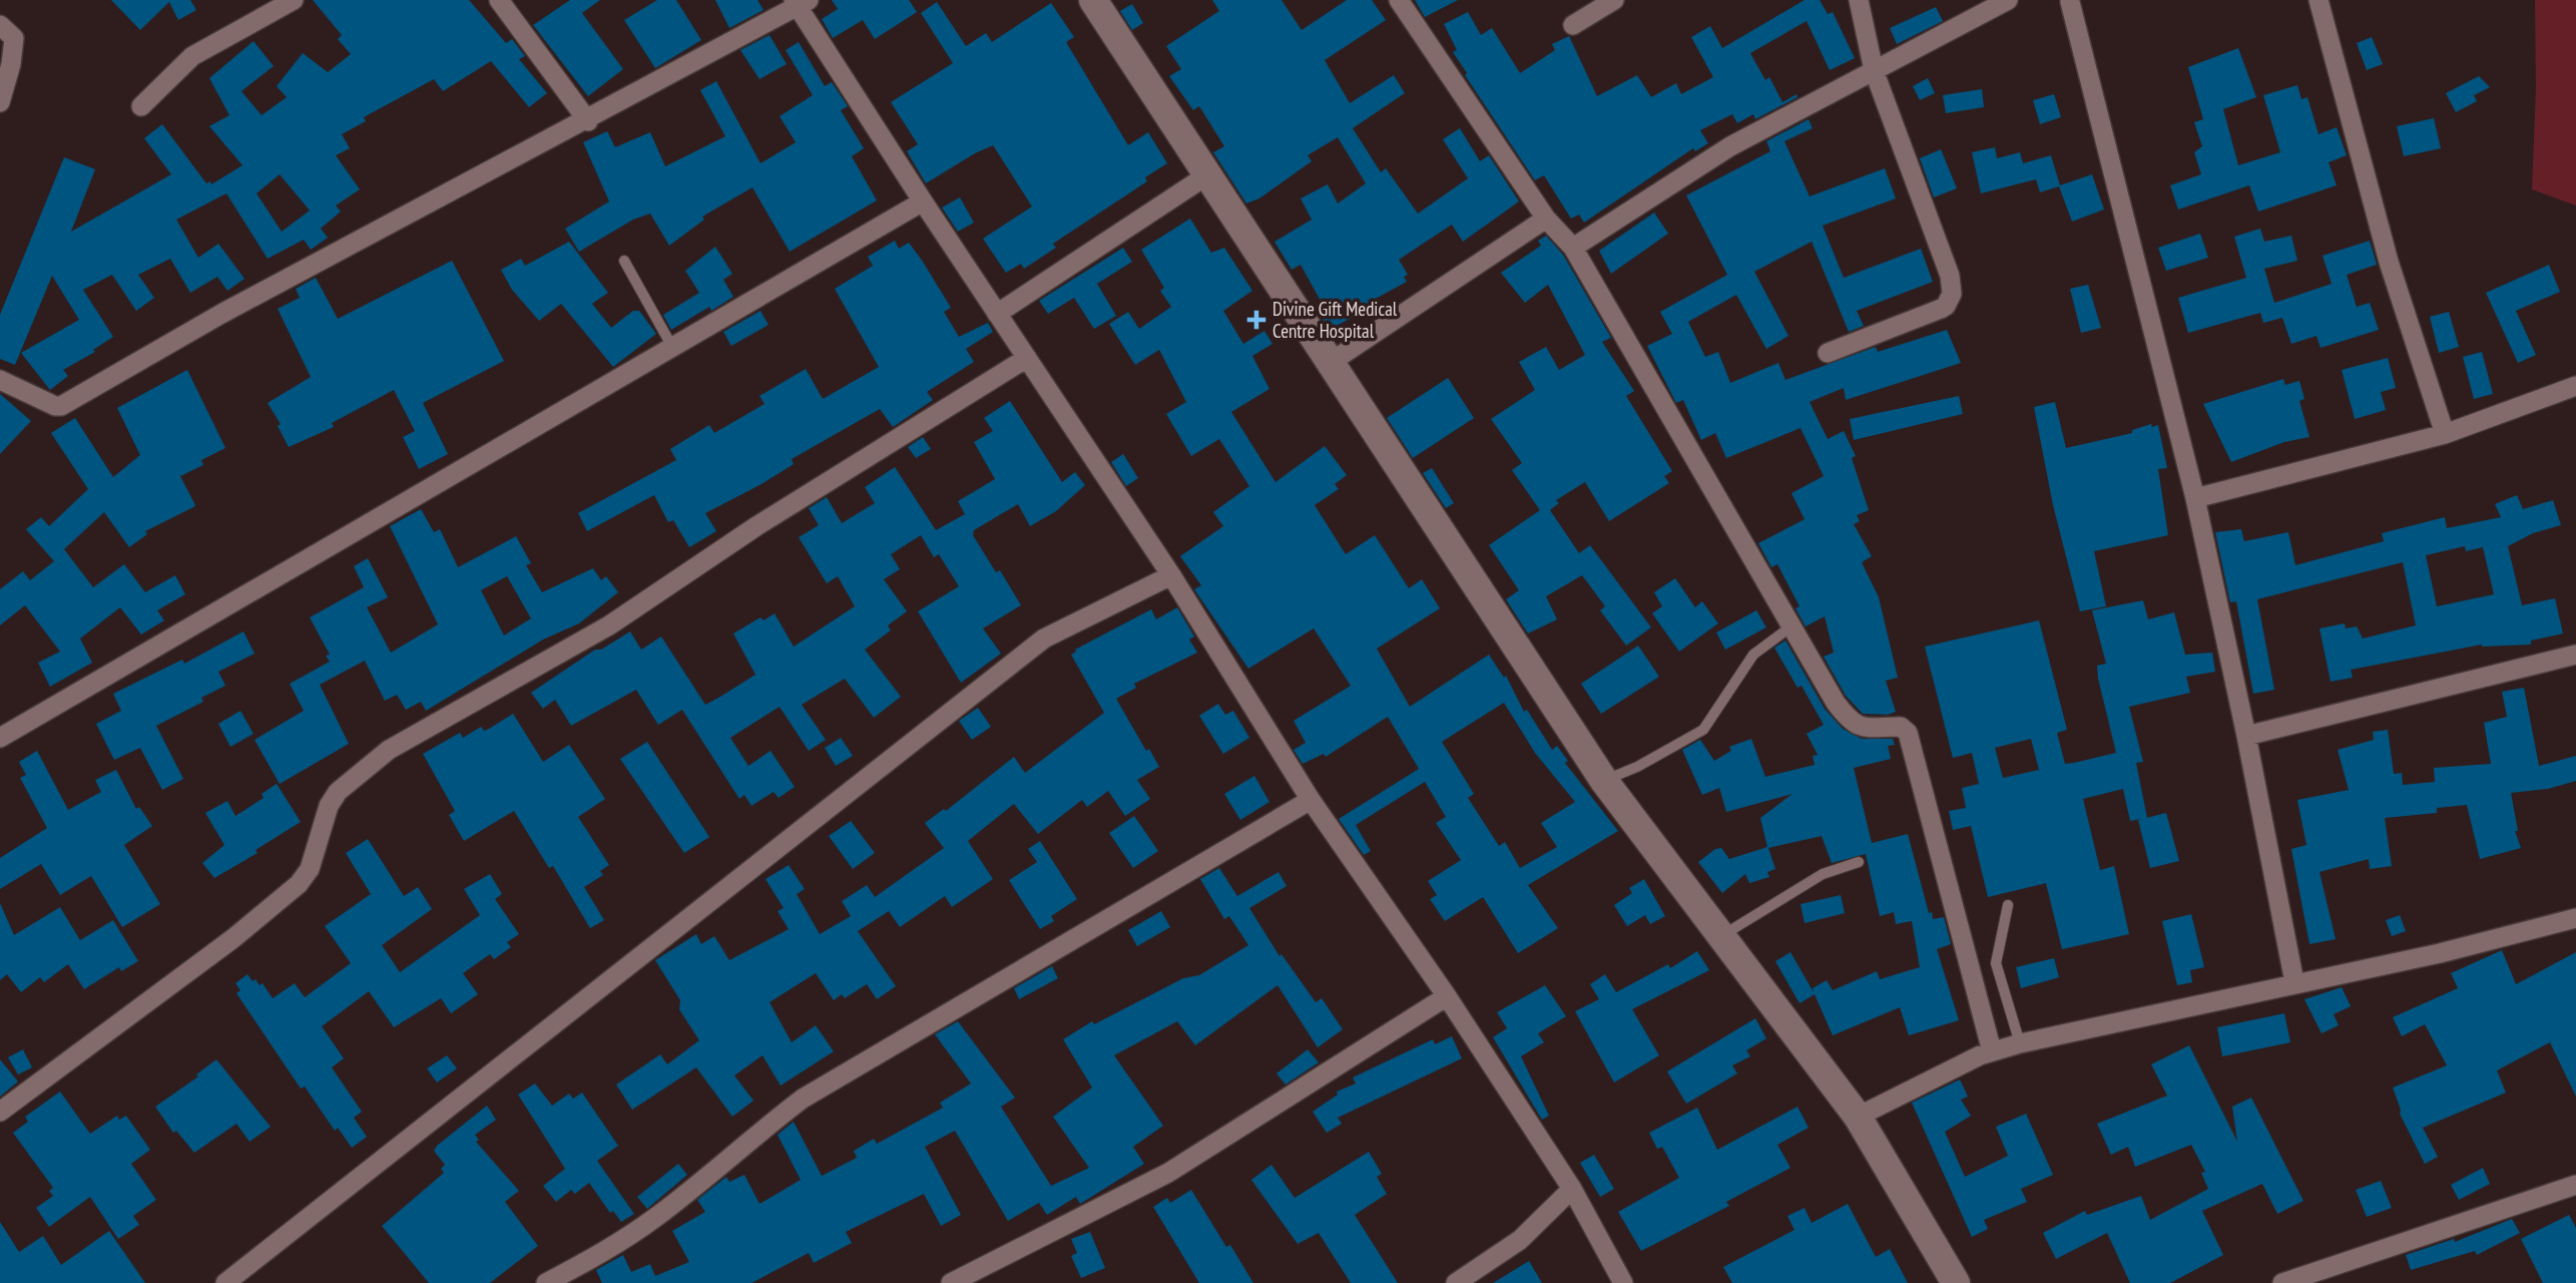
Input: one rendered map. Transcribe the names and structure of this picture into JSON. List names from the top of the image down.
{
  "places": {
    "health": ["Divine Gift Medical Centre Hospital"]
  }
}
